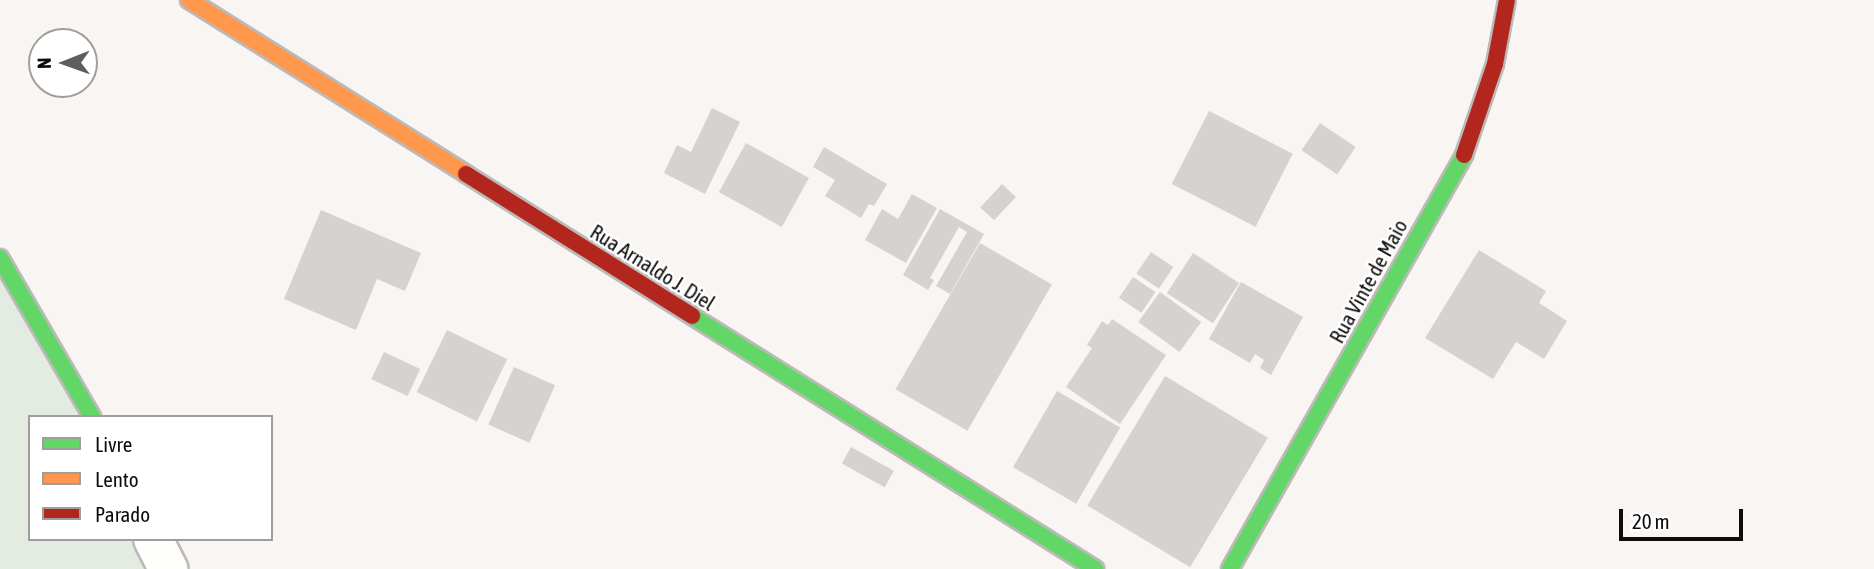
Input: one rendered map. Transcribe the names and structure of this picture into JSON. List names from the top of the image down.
{
  "streets": {
    "street": ["Rua Arnaldo J. Diel", "Rua Vinte de Maio"]
  },
  "legend": ["Livre", "Lento", "Parado"],
  "scale_bar": "20 m",
  "north": "left"
}
